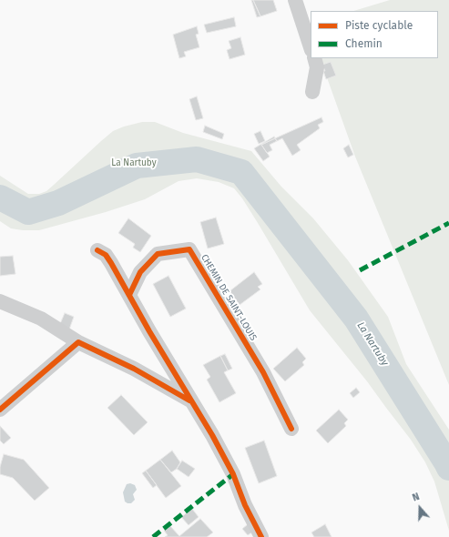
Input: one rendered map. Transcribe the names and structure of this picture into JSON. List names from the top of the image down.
{
  "streets": {
    "street": ["CHEMIN DE SAINT-LOUIS"]
  },
  "water": ["La Nartuby"],
  "parks": ["La Nartuby"],
  "legend": ["Piste cyclable", "Chemin"],
  "north": "top"
}
